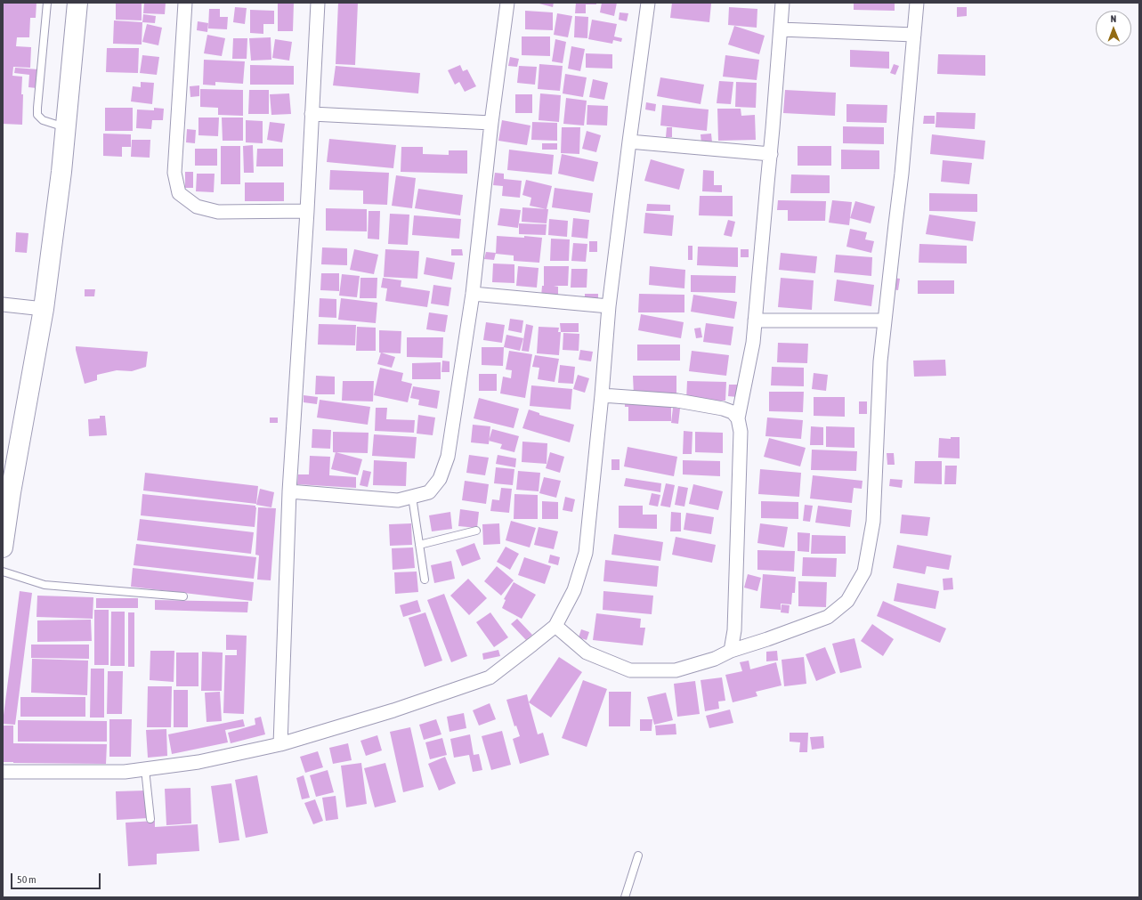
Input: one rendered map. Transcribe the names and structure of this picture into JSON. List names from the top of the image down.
{
  "scale_bar": "50 m",
  "north": "top"
}
